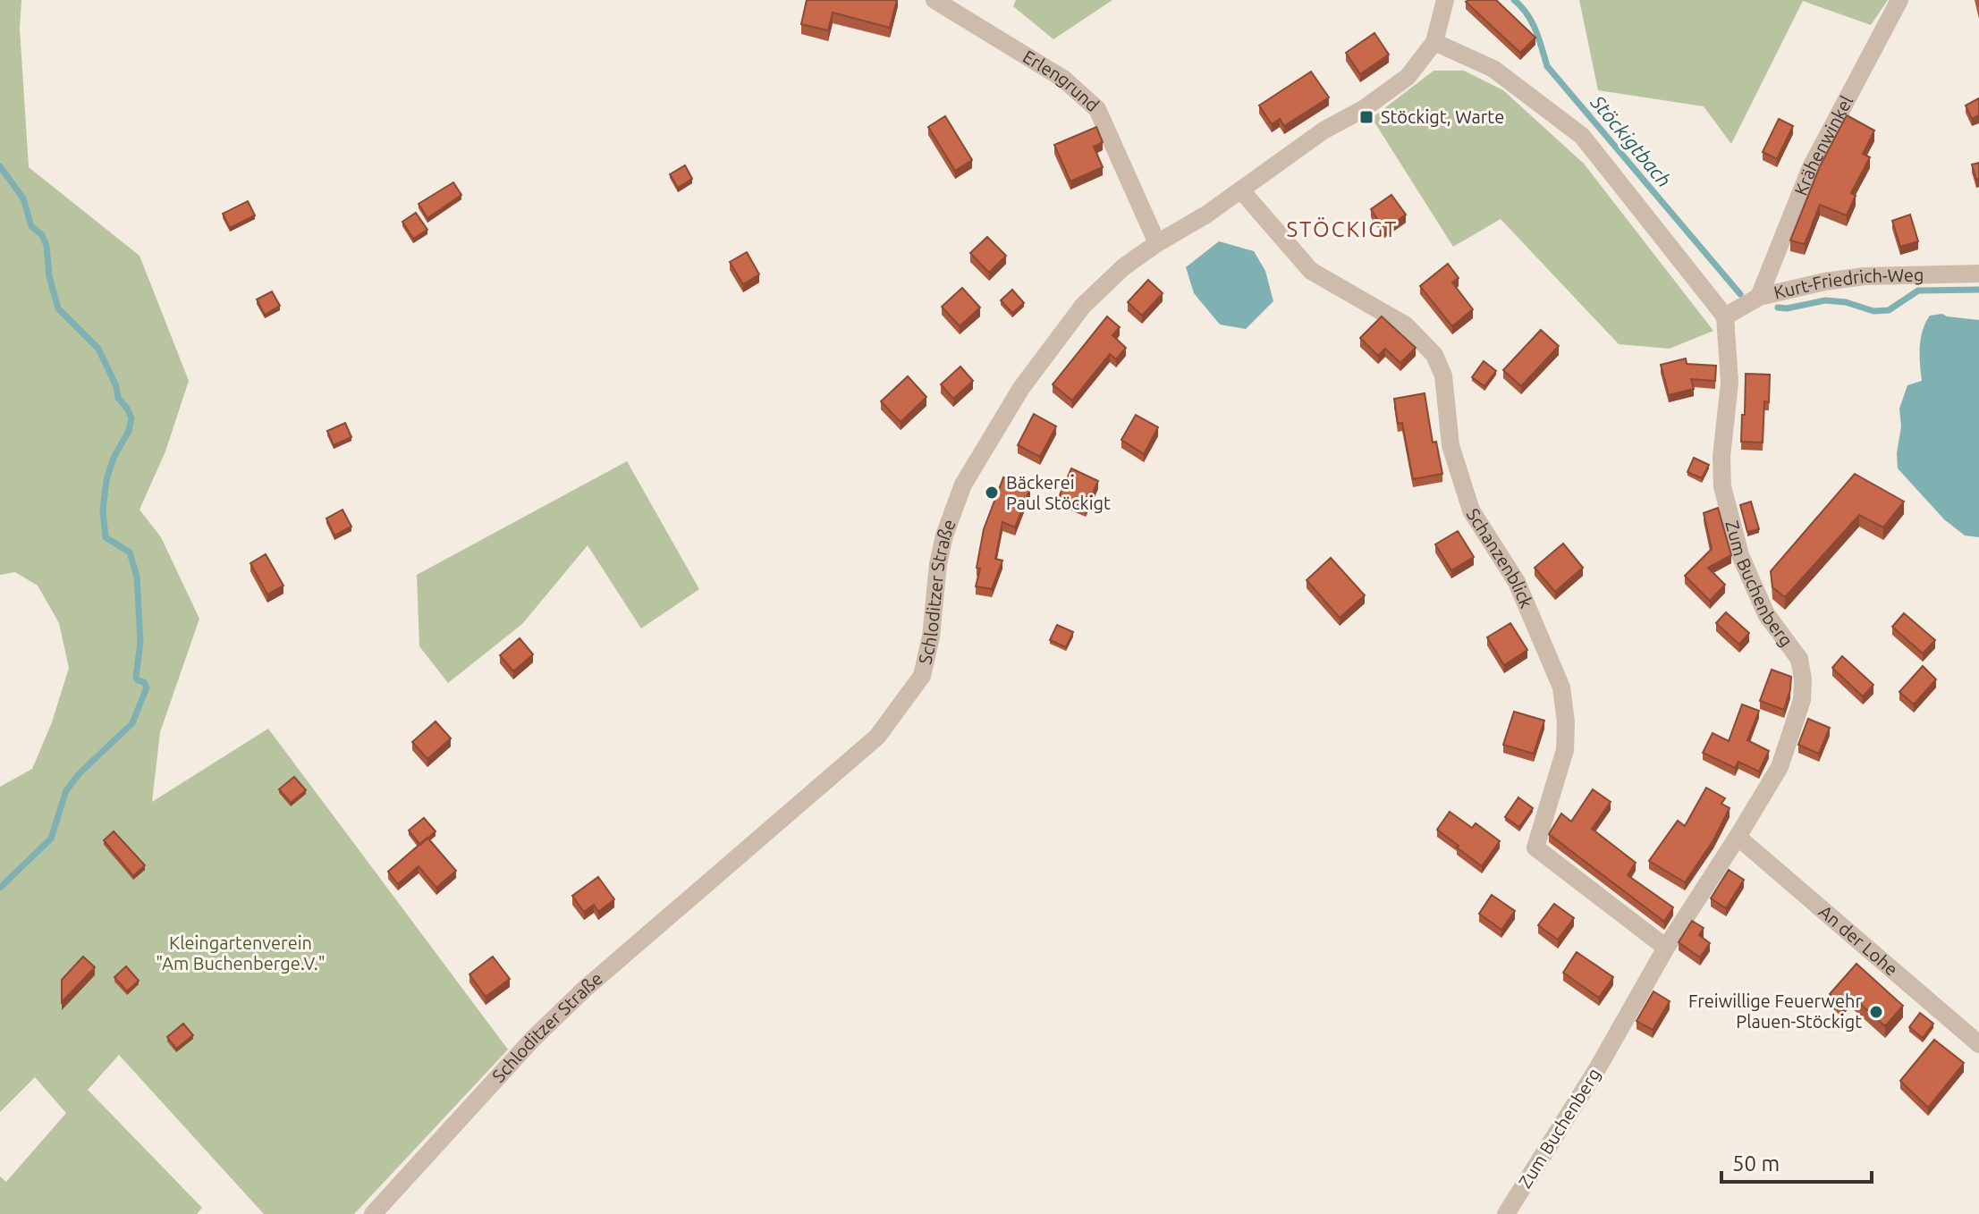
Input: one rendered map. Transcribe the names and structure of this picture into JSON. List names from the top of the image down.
{
  "streets": {
    "street": [
      "Erlengrund",
      "Krähenwinkel",
      "Kurt-Friedrich-Weg",
      "Schanzenblick",
      "Zum Buchenberg",
      "Schloditzer Straße",
      "An der Lohe"
    ]
  },
  "crossings": [
    ["Erlengrund", "Schloditzer Straße"],
    ["Krähenwinkel", "Kurt-Friedrich-Weg"],
    ["Kurt-Friedrich-Weg", "Zum Buchenberg"],
    ["Schanzenblick", "Zum Buchenberg"],
    ["Schanzenblick", "Schloditzer Straße"],
    ["Zum Buchenberg", "An der Lohe"]
  ],
  "districts": ["STÖCKIGT"],
  "water": ["Stöckigtbach"],
  "parks": ["Kleingartenverein \"Am Buchenberge.V.\""],
  "places": {
    "transit": ["Stöckigt, Warte"],
    "other": ["Bäckerei Paul Stöckigt", "Freiwillige Feuerwehr Plauen-Stöckigt"]
  },
  "scale_bar": "50 m"
}
